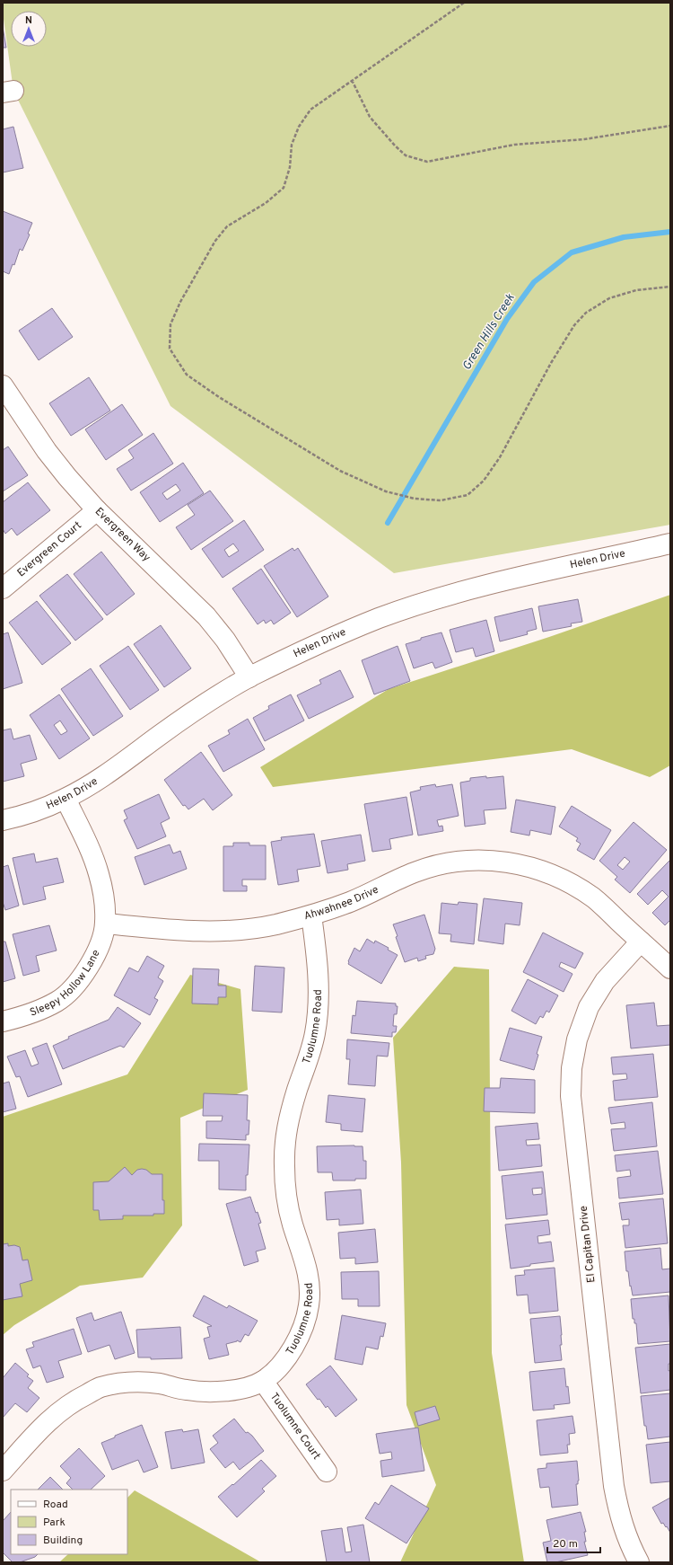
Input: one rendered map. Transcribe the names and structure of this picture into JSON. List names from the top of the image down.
{
  "streets": {
    "street": [
      "Evergreen Way",
      "Evergreen Court",
      "Helen Drive",
      "Ahwahnee Drive",
      "Sleepy Hollow Lane",
      "Tuolumne Road",
      "El Capitan Drive",
      "Tuolumne Court"
    ]
  },
  "crossings": [
    ["Evergreen Way", "Evergreen Court"],
    ["Evergreen Way", "Helen Drive"],
    ["Ahwahnee Drive", "Sleepy Hollow Lane"],
    ["Ahwahnee Drive", "Tuolumne Road"],
    ["Ahwahnee Drive", "El Capitan Drive"],
    ["Tuolumne Road", "Tuolumne Court"]
  ],
  "water": ["Green Hills Creek"],
  "legend": ["Road", "Park", "Building"],
  "scale_bar": "20 m",
  "north": "top"
}
